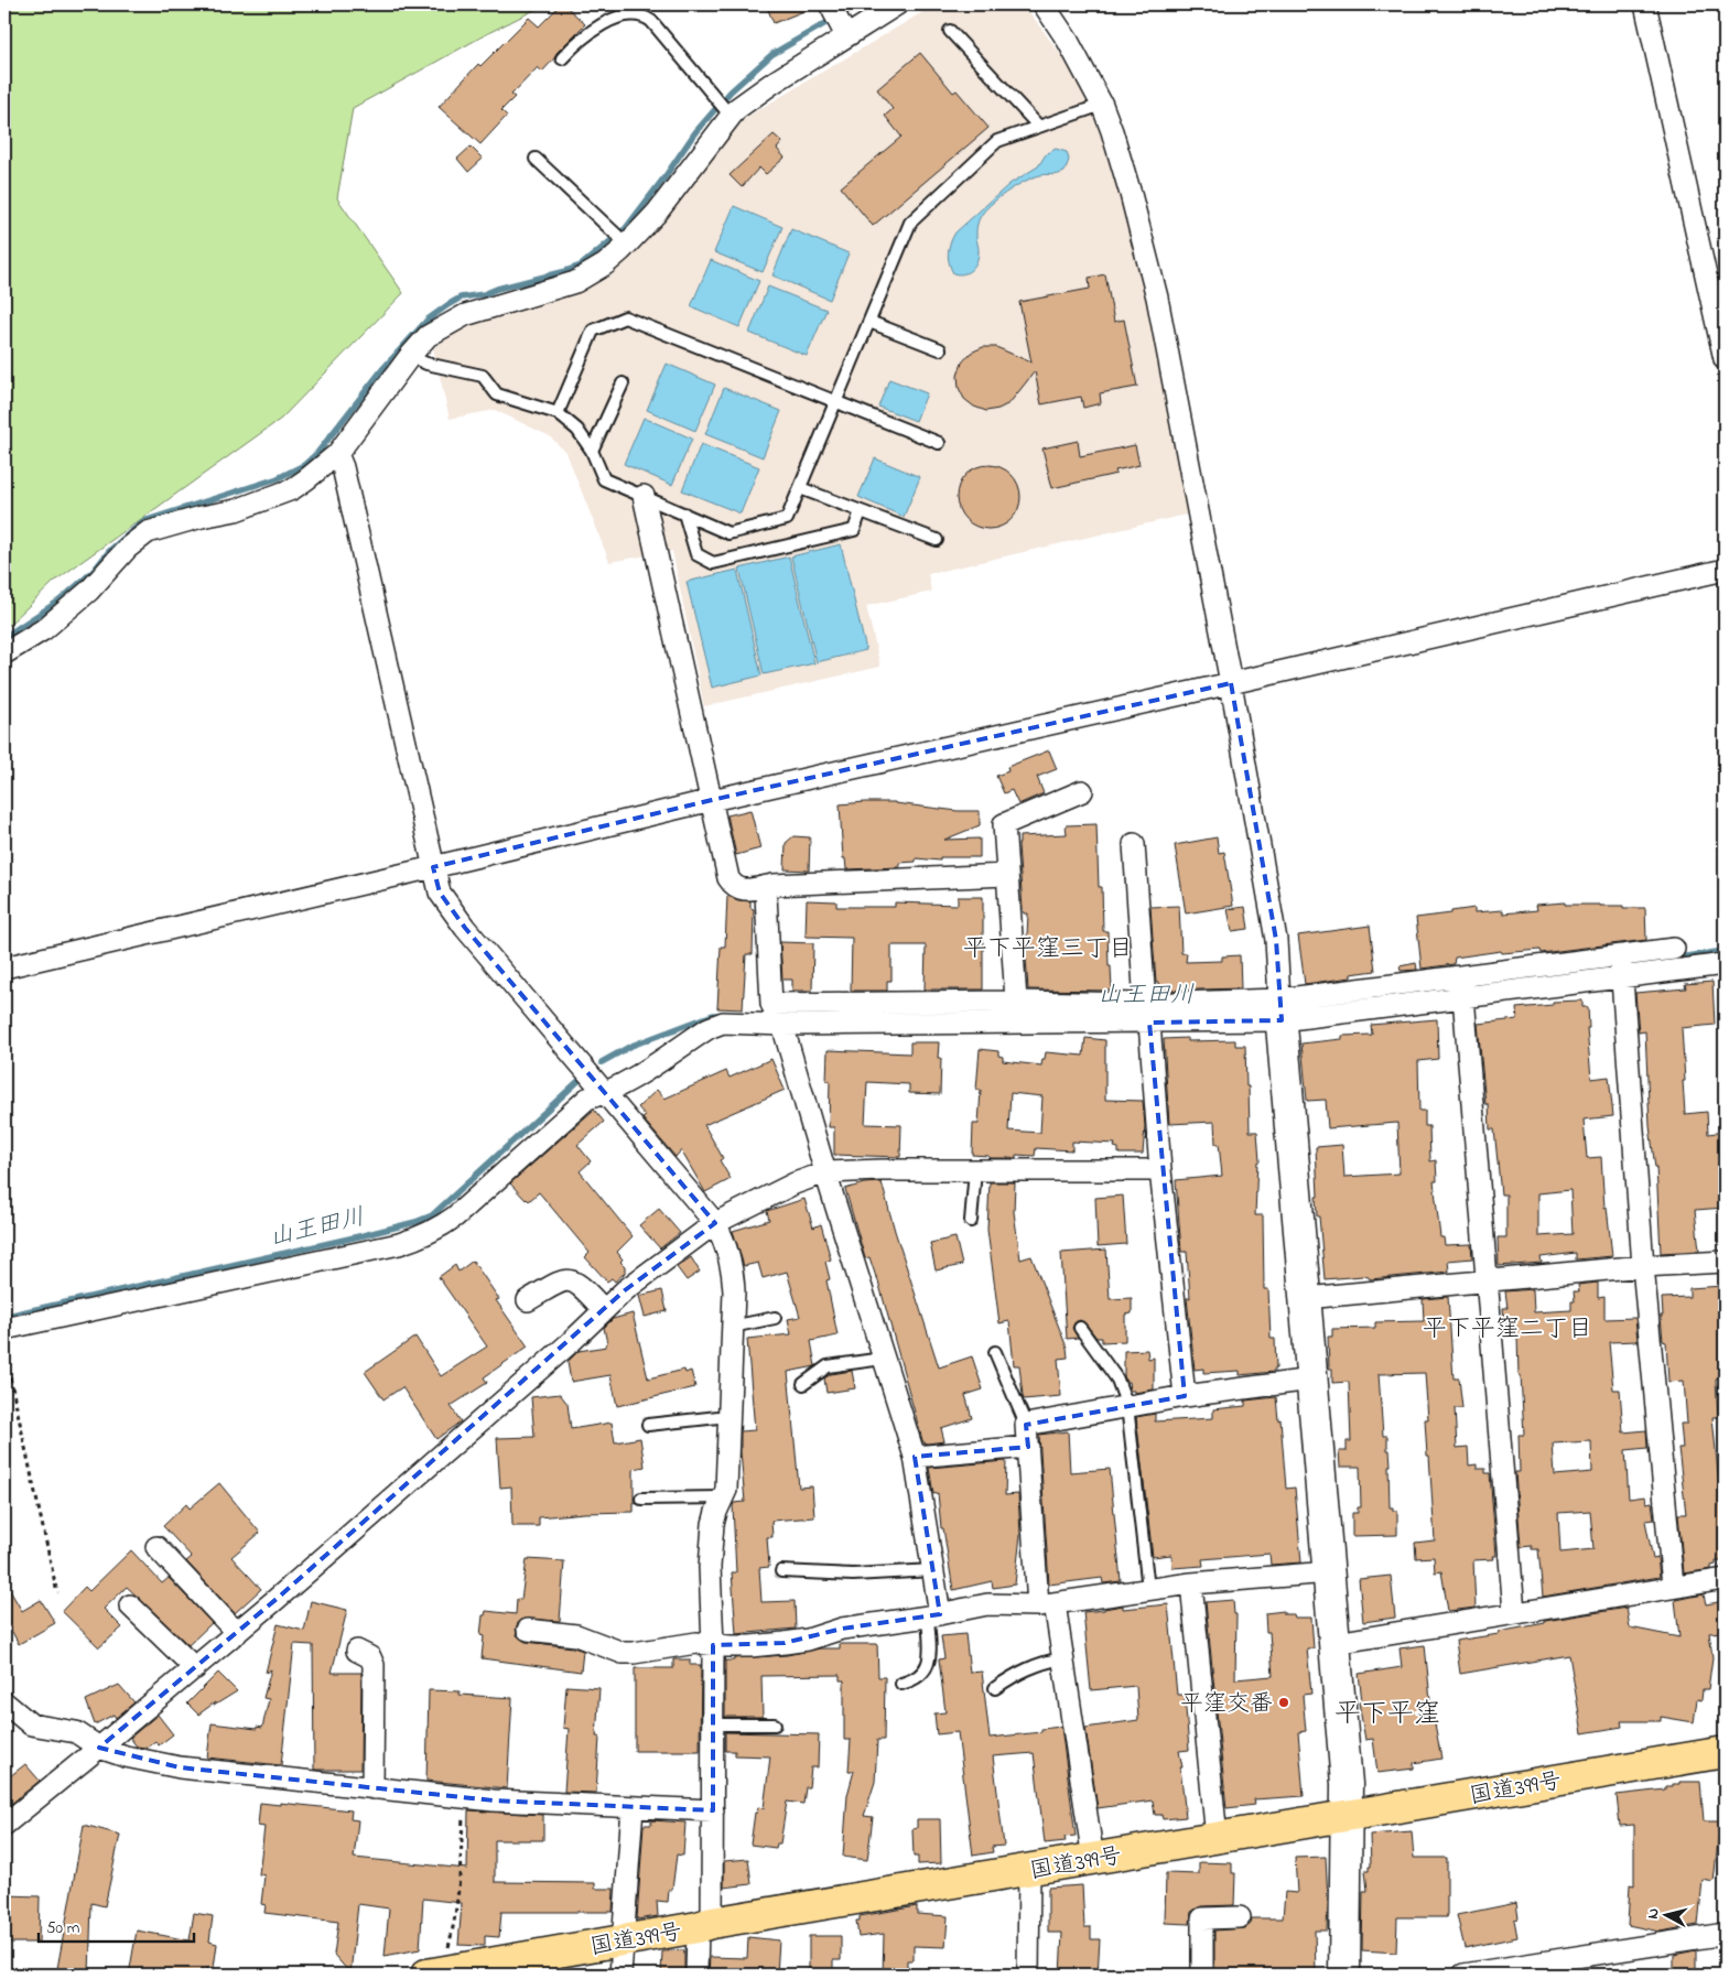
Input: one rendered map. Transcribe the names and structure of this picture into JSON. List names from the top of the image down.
{
  "streets": {
    "highway": ["国道399号"]
  },
  "districts": ["平下平窪三丁目", "平下平窪二丁目", "平下平窪"],
  "water": ["山王田川"],
  "places": ["平窪交番"],
  "scale_bar": "50 m",
  "north": "left"
}
